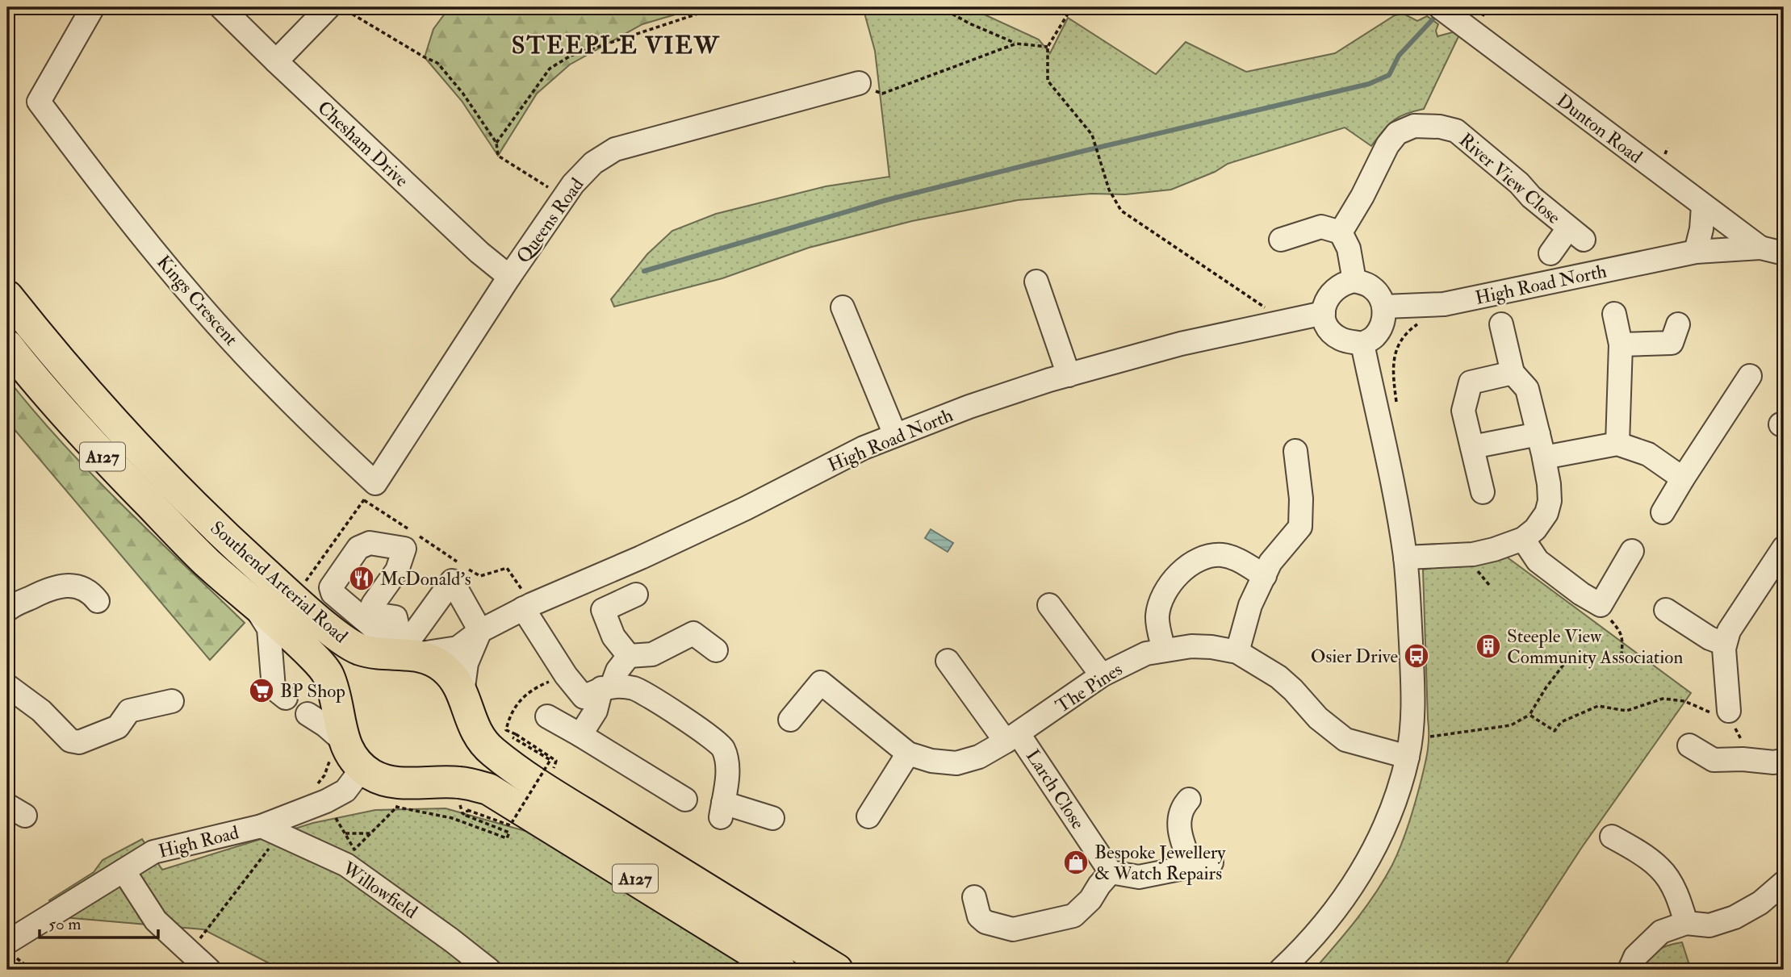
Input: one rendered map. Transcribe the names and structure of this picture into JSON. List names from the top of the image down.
{
  "streets": {
    "highway": ["A127", "Southend Arterial Road"],
    "street": [
      "Dunton Road",
      "Chesham Drive",
      "River View Close",
      "Queens Road",
      "High Road North",
      "Kings Crescent",
      "The Pines",
      "Larch Close",
      "High Road",
      "Willowfield"
    ]
  },
  "crossings": [
    ["Dunton Road", "High Road North"],
    ["Chesham Drive", "Queens Road"],
    ["Queens Road", "Kings Crescent"],
    ["High Road North", "Southend Arterial Road"],
    ["Southend Arterial Road", "High Road"],
    ["The Pines", "Larch Close"],
    ["High Road", "Willowfield"]
  ],
  "districts": ["STEEPLE VIEW"],
  "places": {
    "restaurant": ["McDonald's"],
    "building": ["Steeple View Community Association"],
    "bus stop": ["Osier Drive"],
    "supermarket": ["BP Shop"],
    "shop": ["Bespoke Jewellery & Watch Repairs"]
  },
  "scale_bar": "50 m"
}
